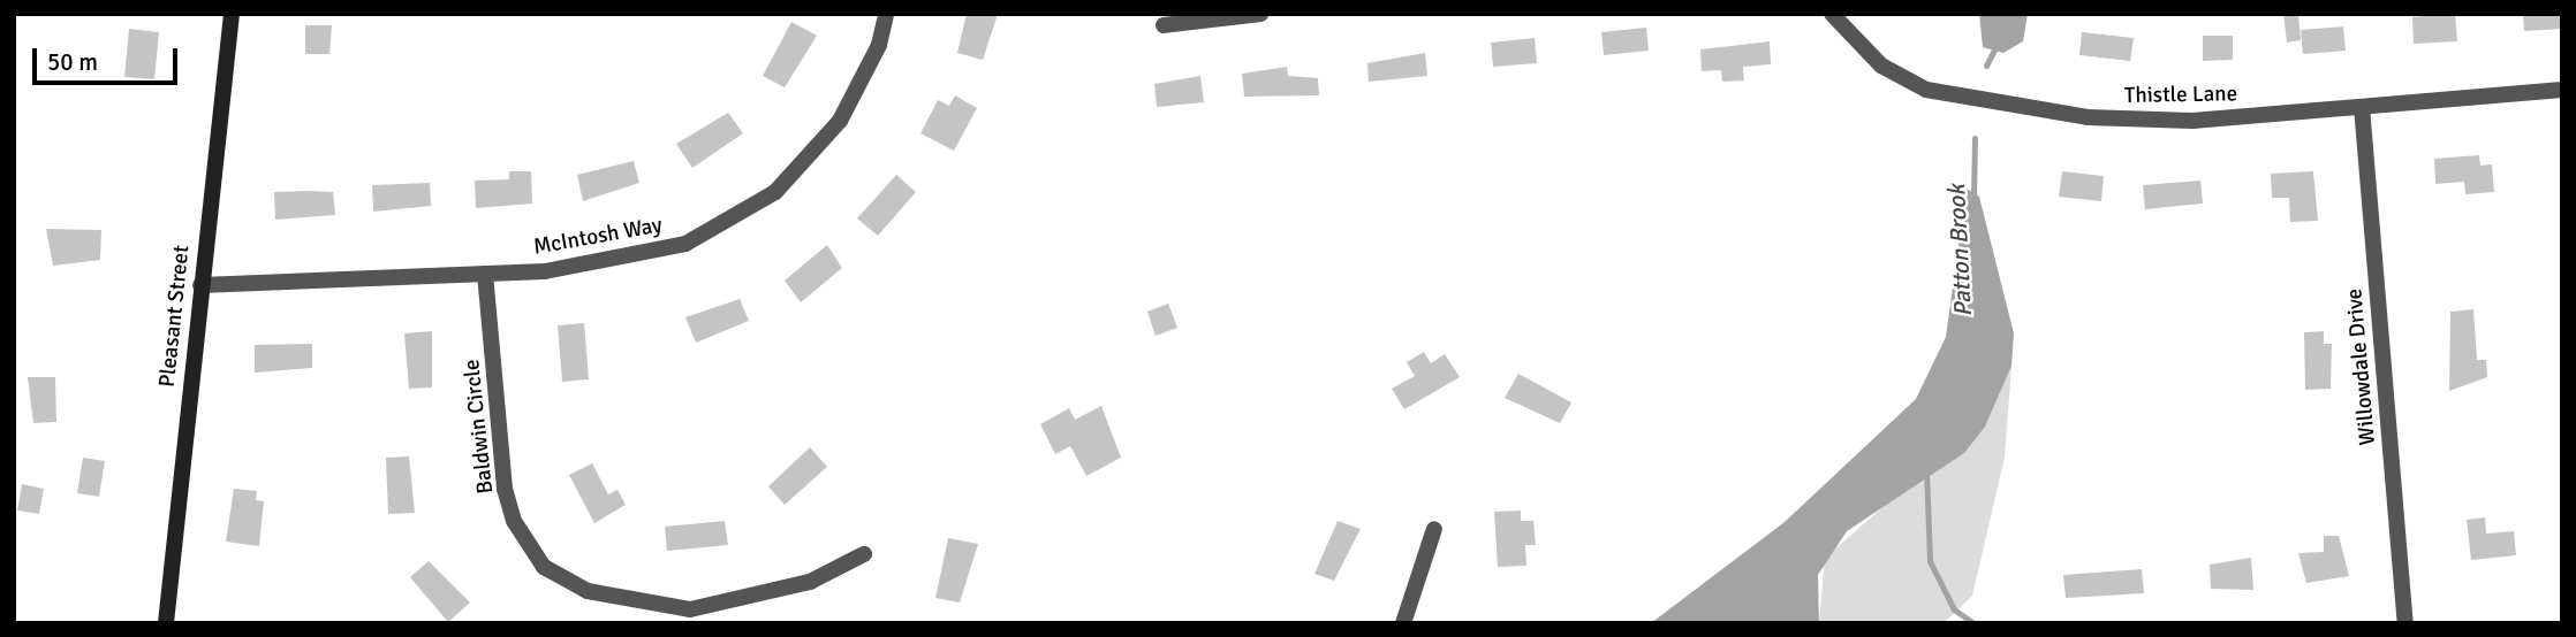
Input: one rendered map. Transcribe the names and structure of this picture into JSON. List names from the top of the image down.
{
  "streets": {
    "street": [
      "Thistle Lane",
      "McIntosh Way",
      "Pleasant Street",
      "Willowdale Drive",
      "Baldwin Circle"
    ]
  },
  "crossings": [
    ["Thistle Lane", "Willowdale Drive"],
    ["McIntosh Way", "Pleasant Street"],
    ["McIntosh Way", "Baldwin Circle"]
  ],
  "water": ["Patton Brook"],
  "scale_bar": "50 m"
}
